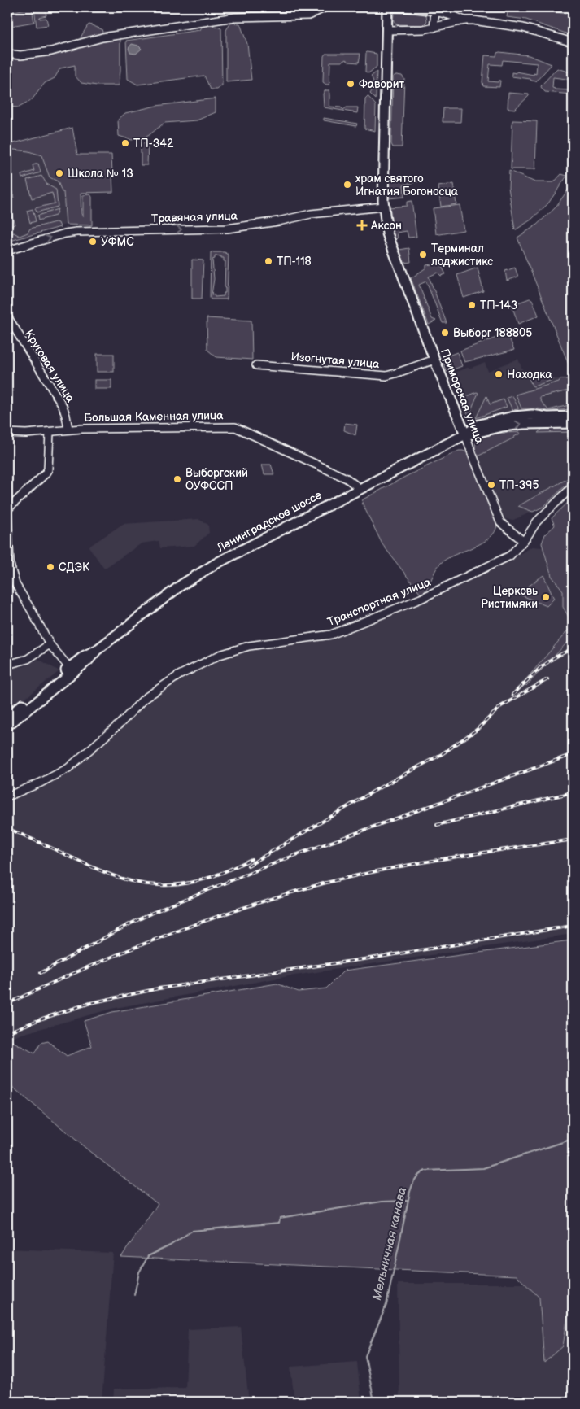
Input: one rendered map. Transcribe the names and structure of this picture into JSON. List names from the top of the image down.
{
  "streets": {
    "main road": ["Приморская улица", "Ленинградское шоссе"],
    "street": [
      "Травяная улица",
      "Изогнутая улица",
      "Круговая улица",
      "Большая Каменная улица",
      "Транспортная улица"
    ]
  },
  "crossings": [
    ["Травяная улица", "Приморская улица"],
    ["Изогнутая улица", "Приморская улица"],
    ["Круговая улица", "Большая Каменная улица"],
    ["Приморская улица", "Ленинградское шоссе"],
    ["Приморская улица", "Транспортная улица"],
    ["Большая Каменная улица", "Ленинградское шоссе"]
  ],
  "one_way": ["Травяная улица"],
  "water": ["Мельничная канава"],
  "places": {
    "other": [
      "Фаворит",
      "ТП-342",
      "Школа № 13",
      "храм святого Игнатия Богоносца",
      "УФМС",
      "Терминал лоджистикс",
      "ТП-118",
      "ТП-143",
      "Выборг 188805",
      "Находка",
      "Выборгский ОУФССП",
      "ТП-395",
      "СДЭК",
      "Церковь Ристимяки"
    ],
    "health": ["Аксон"]
  }
}
